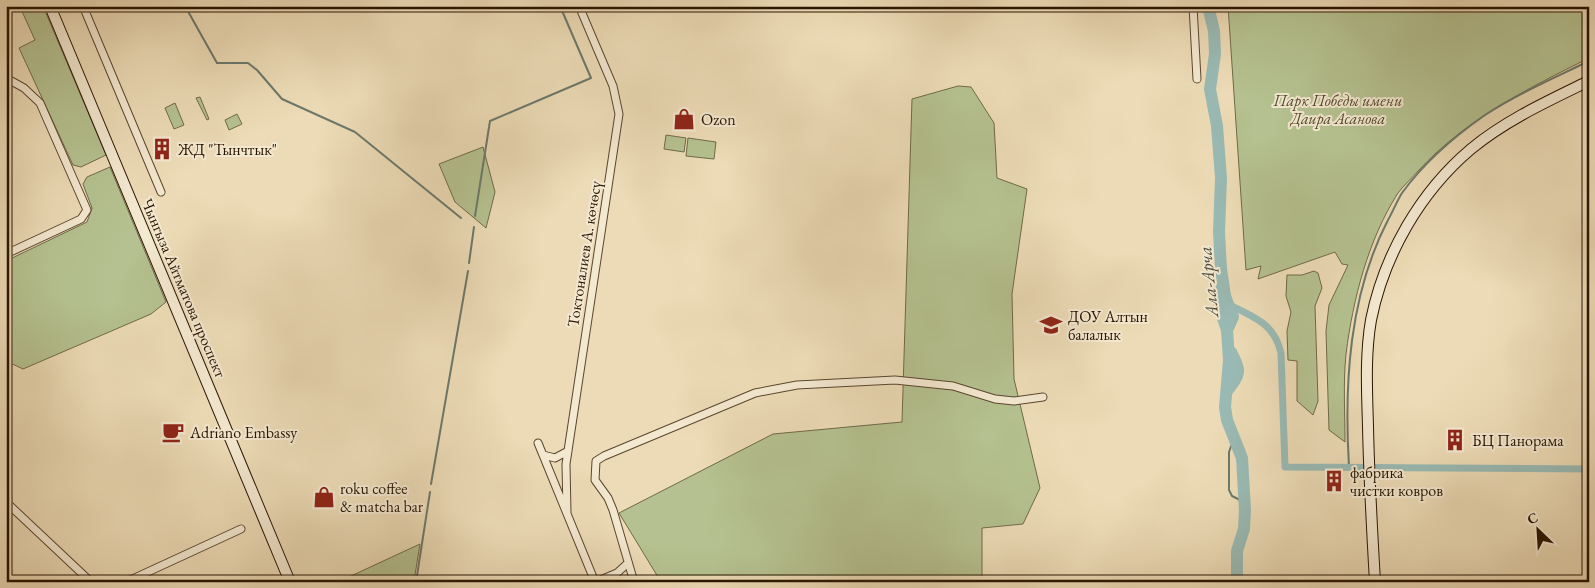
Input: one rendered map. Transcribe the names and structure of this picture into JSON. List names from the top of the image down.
{
  "streets": {
    "main road": ["Чынгыза Айтматова проспект"],
    "street": ["Токтоналиев А. көчөсү"]
  },
  "water": ["Ала-Арча"],
  "parks": ["Парк Победы имени Даира Асанова"],
  "places": {
    "shop": ["Ozon", "roku coffee & matcha bar"],
    "building": ["ЖД \"Тынчтык\"", "БЦ Панорама", "фабрика чистки ковров"],
    "school or university": ["ДОУ Алтын балалык"],
    "cafe": ["Adriano Embassy"]
  },
  "north": "top left"
}
